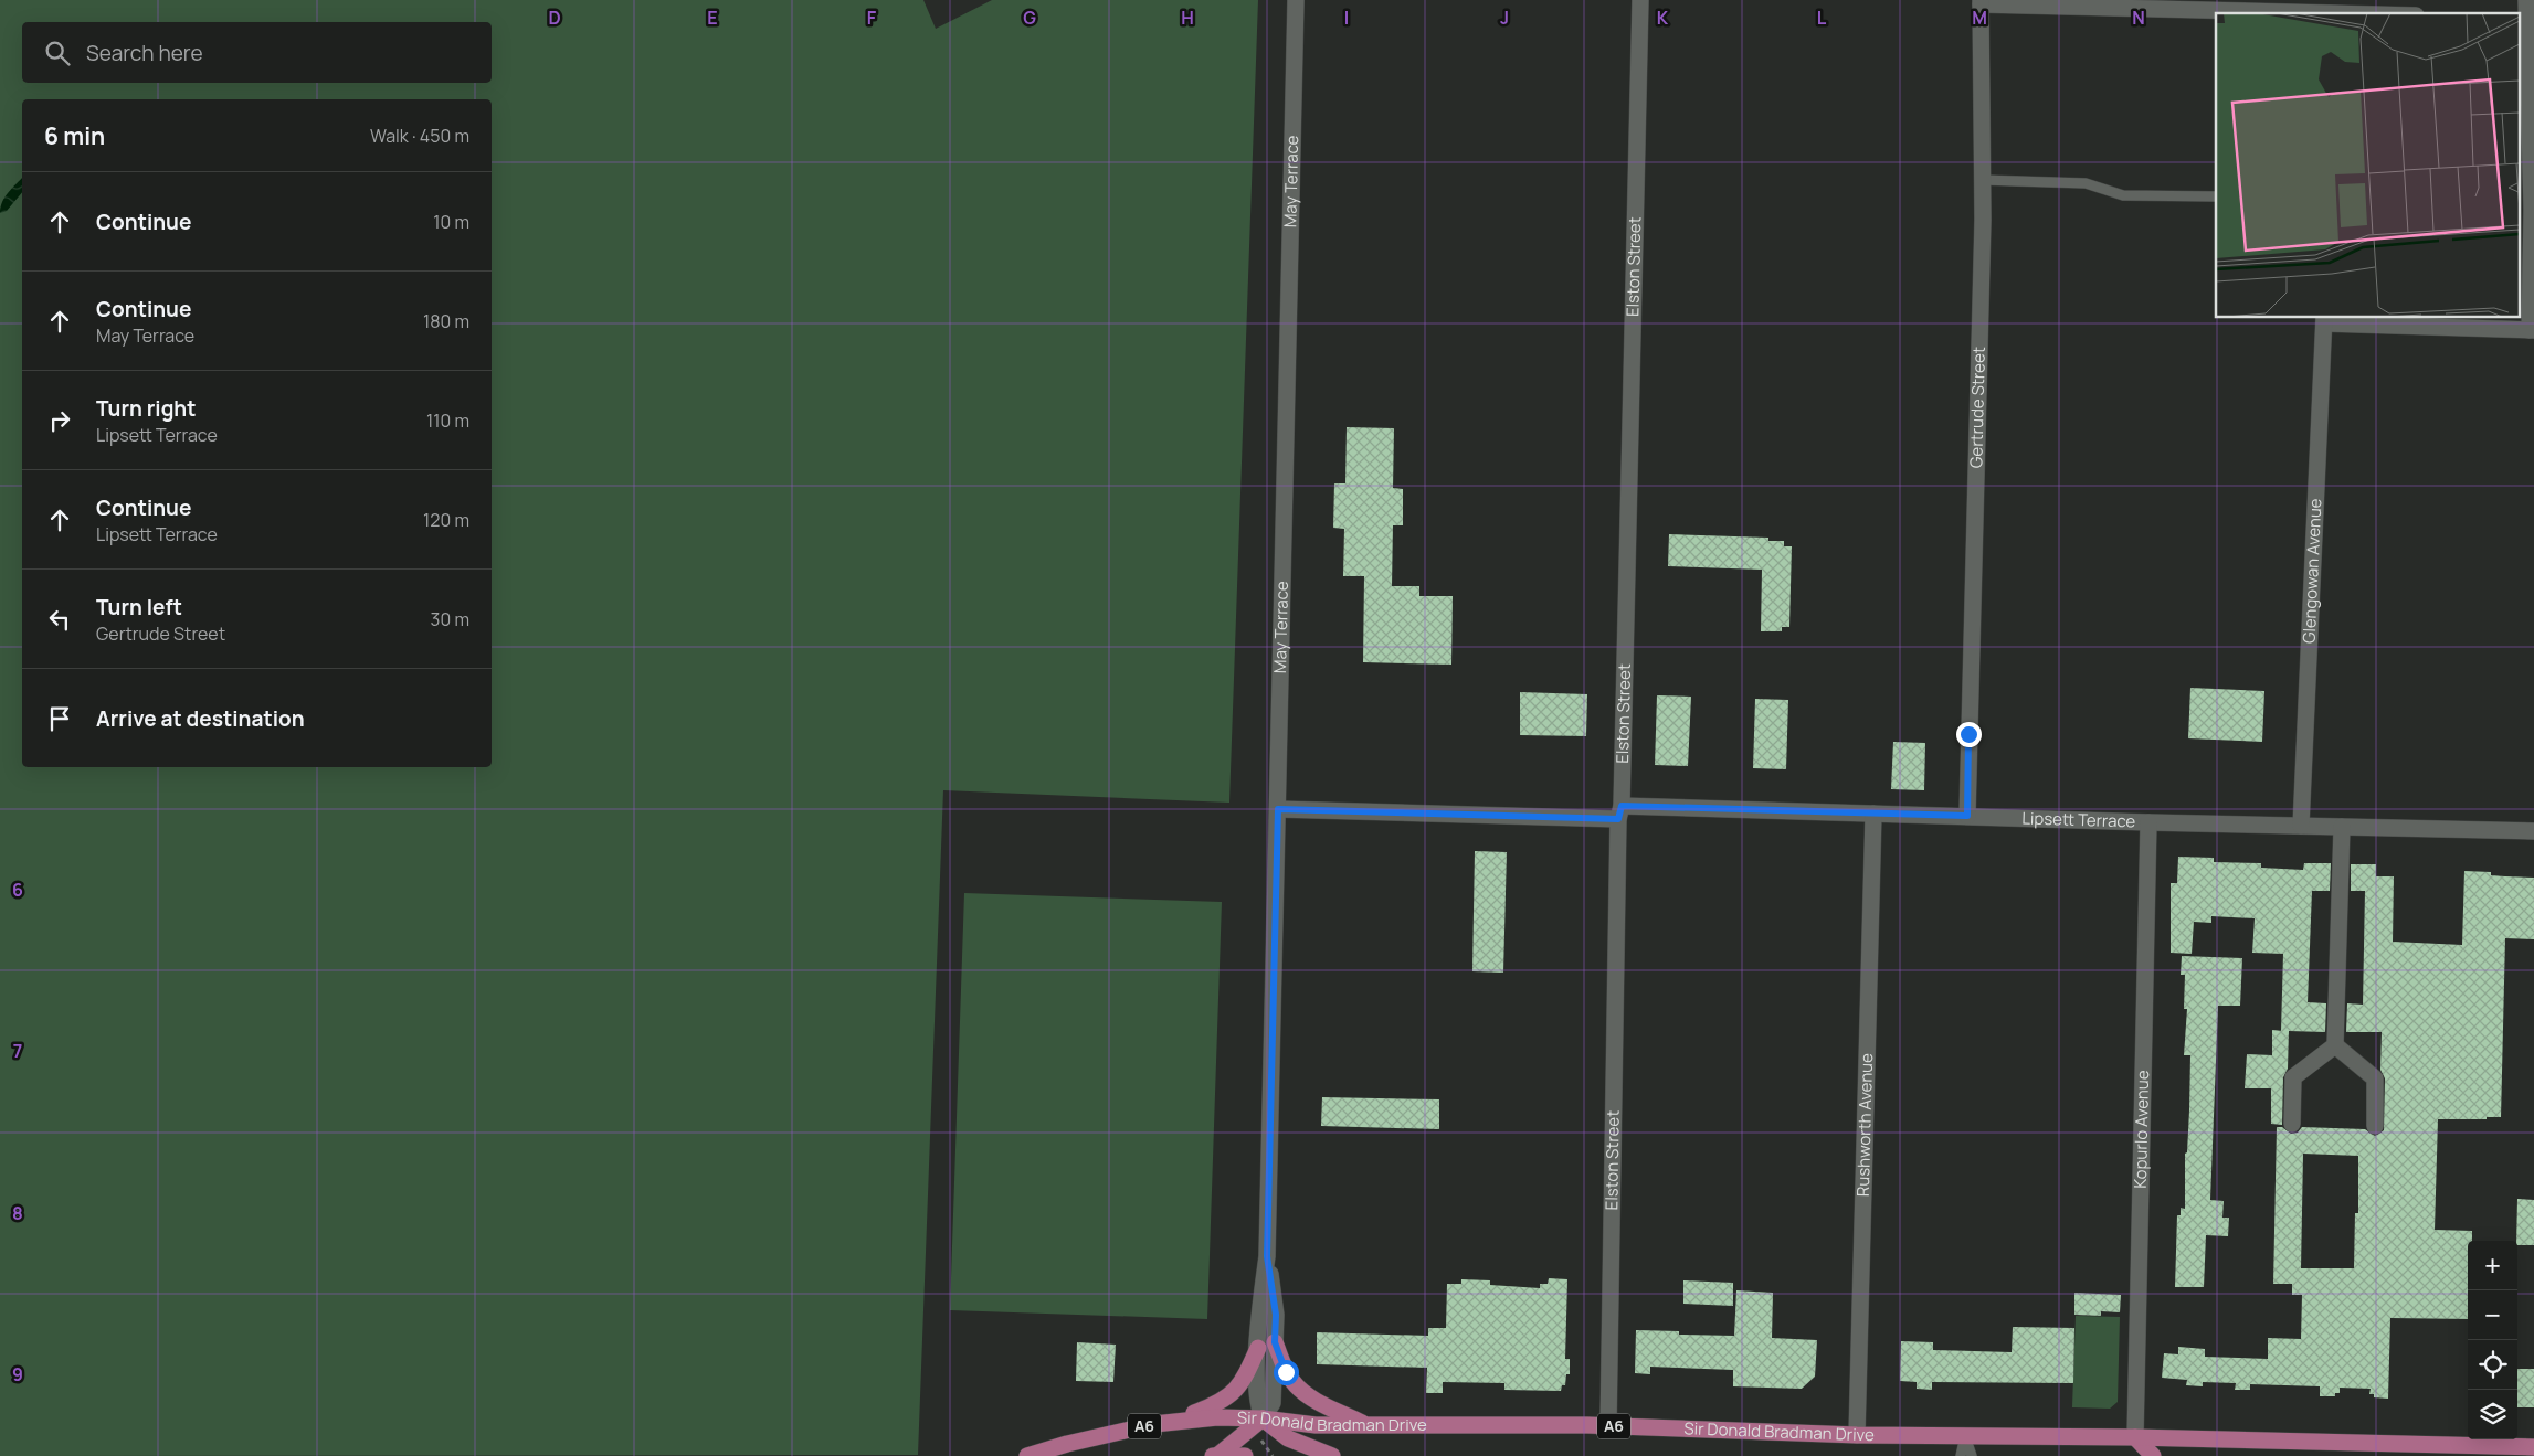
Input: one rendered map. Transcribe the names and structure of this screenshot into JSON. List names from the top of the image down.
{
  "streets": {
    "main road": ["Sir Donald Bradman Drive", "A6"],
    "street": [
      "May Terrace",
      "Elston Street",
      "Gertrude Street",
      "Glengowan Avenue",
      "Lipsett Terrace",
      "Rushworth Avenue",
      "Kopurlo Avenue"
    ]
  },
  "crossings": [
    ["May Terrace", "Lipsett Terrace"],
    ["May Terrace", "Sir Donald Bradman Drive"],
    ["Elston Street", "Lipsett Terrace"],
    ["Elston Street", "Sir Donald Bradman Drive"],
    ["Gertrude Street", "Lipsett Terrace"],
    ["Glengowan Avenue", "Lipsett Terrace"],
    ["Lipsett Terrace", "Rushworth Avenue"],
    ["Lipsett Terrace", "Kopurlo Avenue"],
    ["Rushworth Avenue", "Sir Donald Bradman Drive"],
    ["Kopurlo Avenue", "Sir Donald Bradman Drive"]
  ],
  "page": {
    "search": "Search here",
    "heading": ["6 min", "Walk · 450 m"],
    "list": [
      ["Continue", "10 m"],
      ["Continue", "May Terrace", "180 m"],
      ["Turn right", "Lipsett Terrace", "110 m"],
      ["Continue", "Lipsett Terrace", "120 m"],
      ["Turn left", "Gertrude Street", "30 m"],
      "Arrive at destination"
    ],
    "map_buttons": ["+", "−"]
  },
  "grid": {
    "columns": [
      "D",
      "E",
      "F",
      "G",
      "H",
      "I",
      "J",
      "K",
      "L",
      "M",
      "N"
    ],
    "rows": [
      "6",
      "7",
      "8",
      "9"
    ]
  }
}
